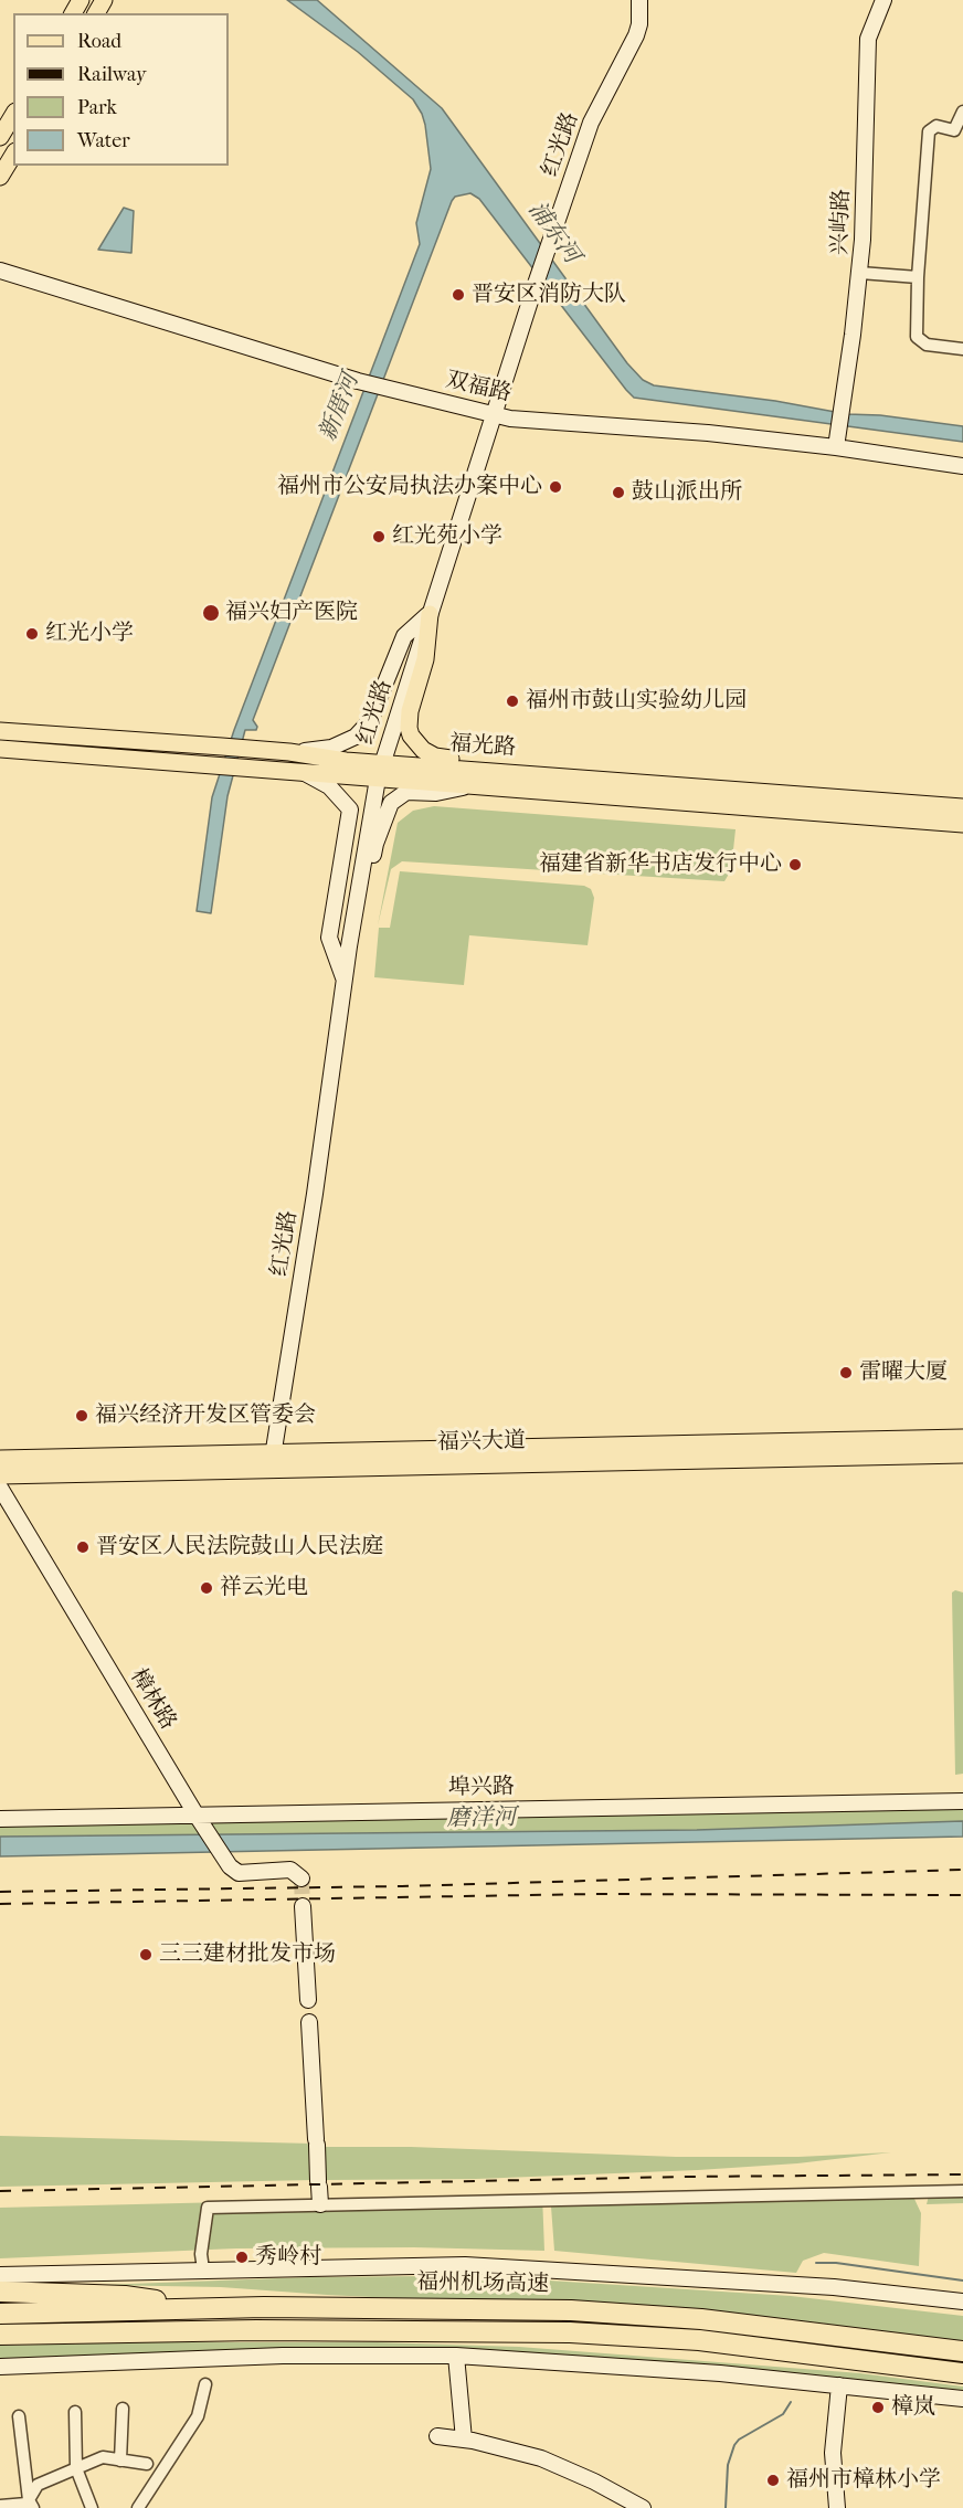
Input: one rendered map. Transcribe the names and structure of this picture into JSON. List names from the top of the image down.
{
  "streets": {
    "highway": ["福州机场高速"],
    "main road": ["福光路", "福兴大道"],
    "street": [
      "红光路",
      "兴屿路",
      "双福路",
      "樟林路",
      "埠兴路"
    ]
  },
  "crossings": [
    ["红光路", "双福路"],
    ["红光路", "福光路"],
    ["红光路", "福兴大道"],
    ["兴屿路", "双福路"],
    ["樟林路", "埠兴路"]
  ],
  "water": ["浦东河", "新厝河", "磨洋河"],
  "places": [
    "晋安区消防大队",
    "福州市公安局执法办案中心",
    "鼓山派出所",
    "红光苑小学",
    "福兴妇产医院",
    "红光小学",
    "福州市鼓山实验幼儿园",
    "福建省新华书店发行中心",
    "雷曜大厦",
    "福兴经济开发区管委会",
    "晋安区人民法院鼓山人民法庭",
    "祥云光电",
    "三三建材批发市场",
    "秀岭村",
    "樟岚",
    "福州市樟林小学"
  ],
  "legend": [
    "Road",
    "Railway",
    "Park",
    "Water"
  ]
}
